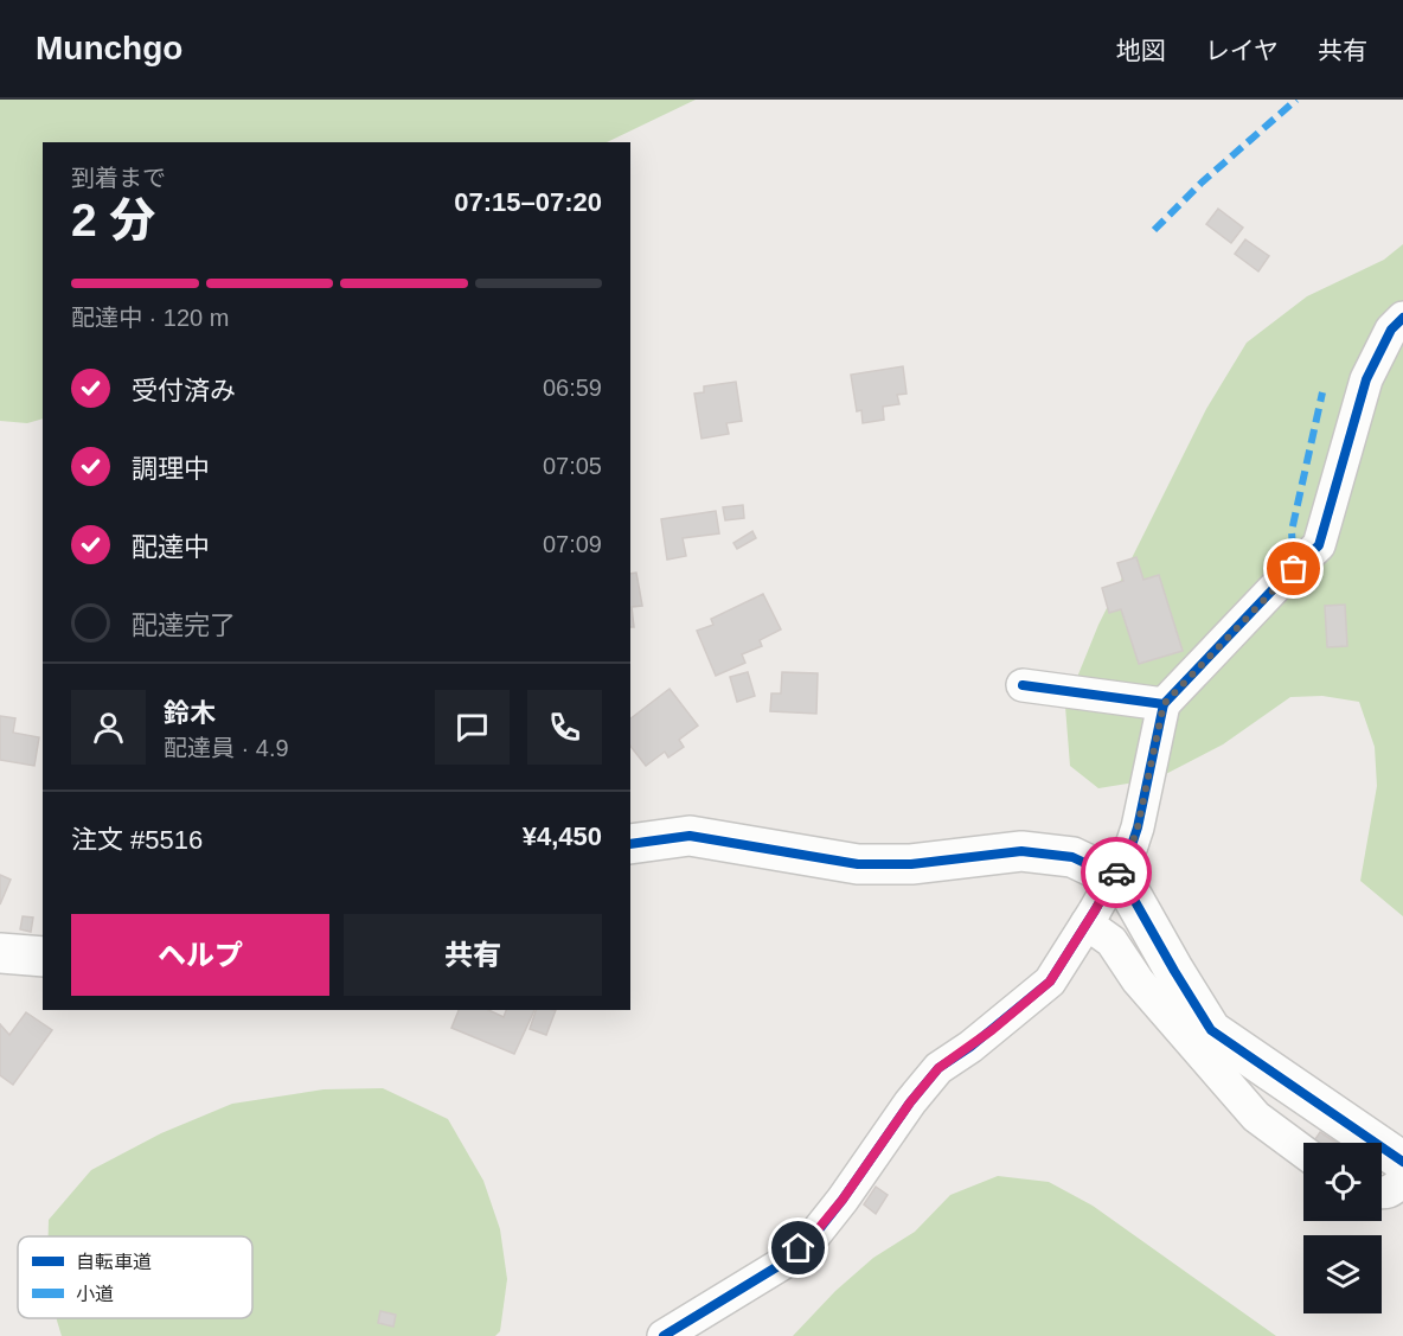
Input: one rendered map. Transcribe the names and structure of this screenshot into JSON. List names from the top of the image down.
{
  "legend": ["自転車道", "小道"],
  "page": {
    "header": "Munchgo",
    "nav": ["地図", "レイヤ", "共有"],
    "heading": ["2 分", "到着まで", "07:15–07:20"],
    "panel": [
      "鈴木",
      "配達員 · 4.9",
      "注文 #5516",
      "¥4,450"
    ],
    "bar": "配達中 · 120 m",
    "list": [
      ["受付済み", "06:59"],
      ["調理中", "07:05"],
      ["配達中", "07:09"],
      "配達完了"
    ],
    "buttons": ["ヘルプ", "共有"]
  }
}
